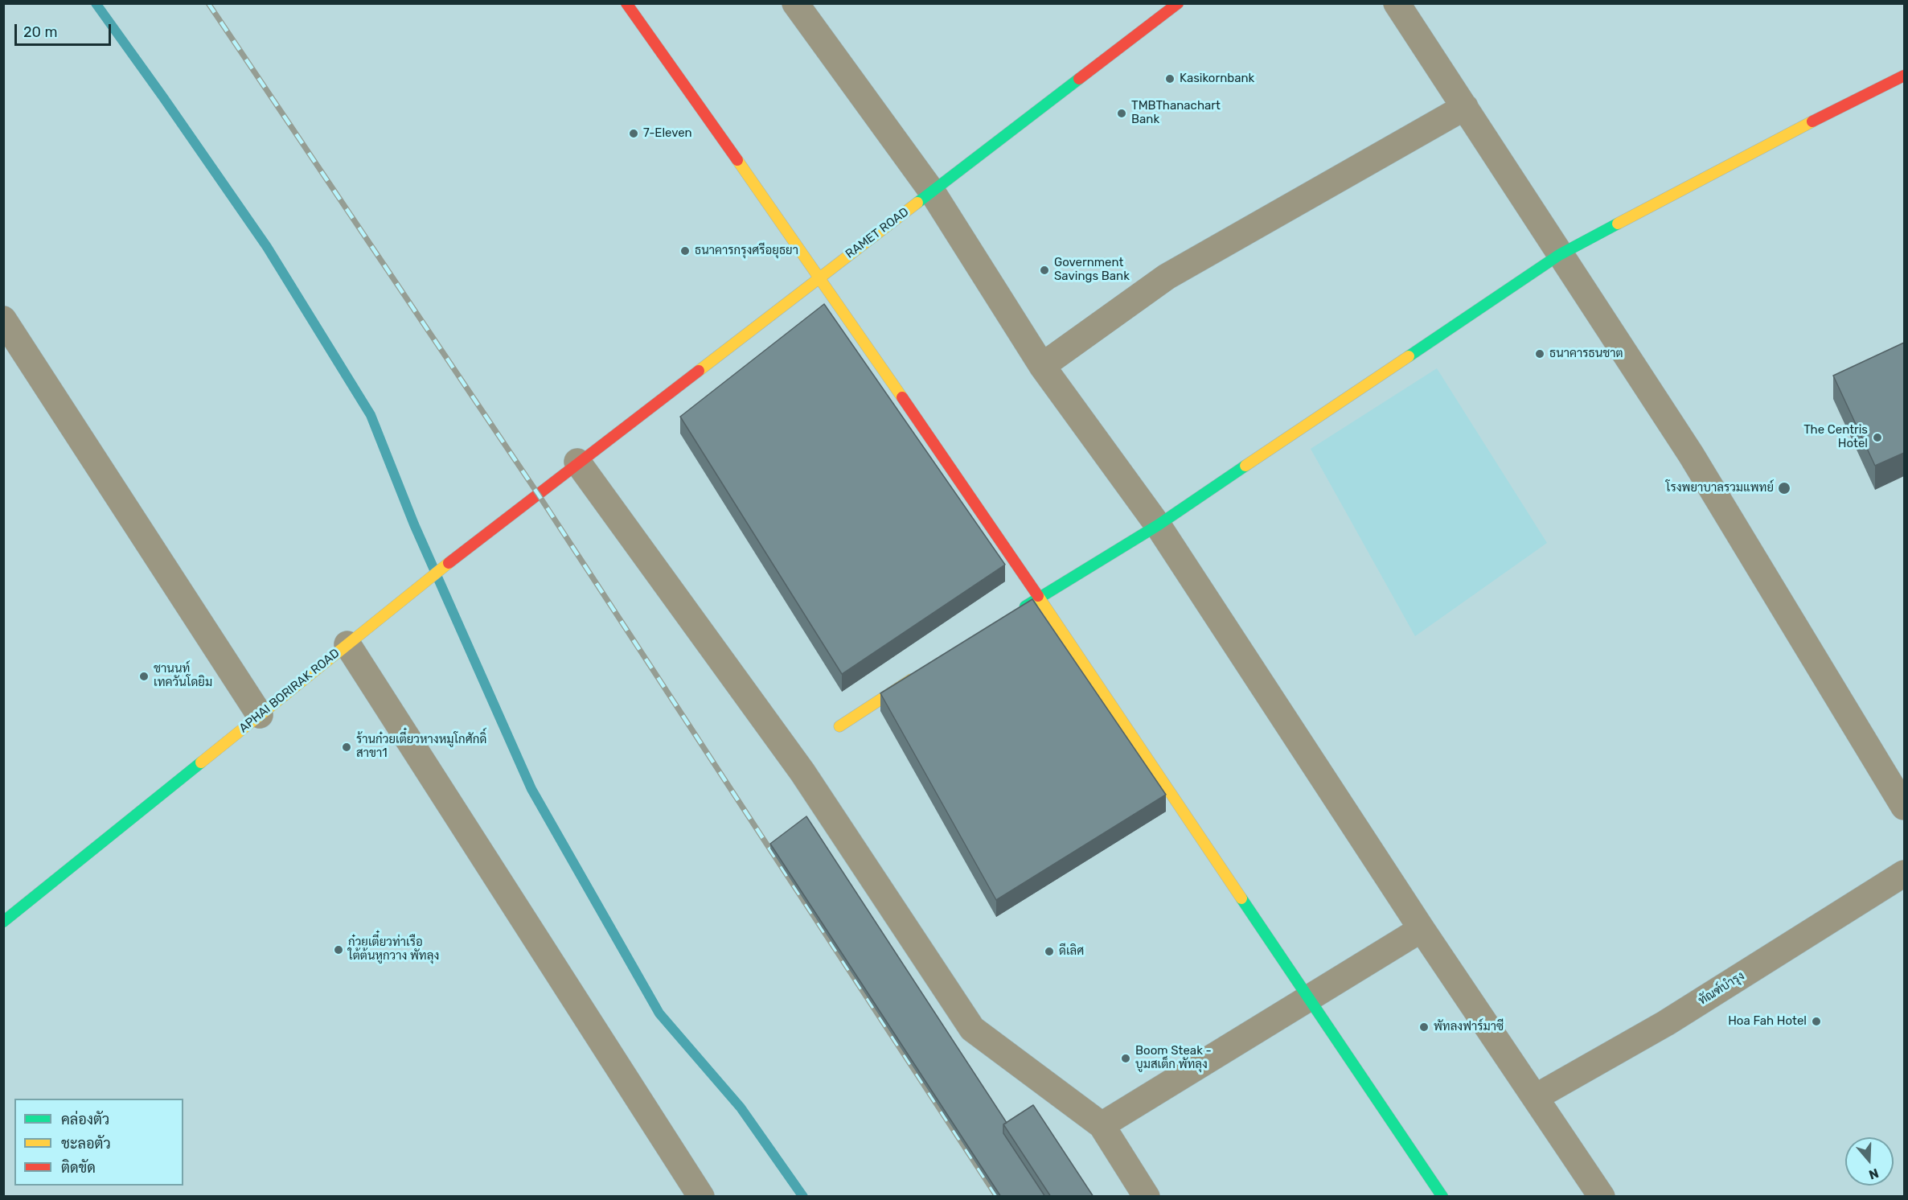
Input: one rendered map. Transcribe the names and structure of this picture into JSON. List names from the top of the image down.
{
  "streets": {
    "street": ["RAMET ROAD", "APHAI BORIRAK ROAD", "ทัณฑ์บำรุง"]
  },
  "crossings": [
    ["RAMET ROAD", "APHAI BORIRAK ROAD"]
  ],
  "places": [
    "Kasikornbank",
    "TMBThanachart Bank",
    "7-Eleven",
    "ธนาคารกรุงศรีอยุธยา",
    "Government Savings Bank",
    "ธนาคารธนชาต",
    "The Centris Hotel",
    "โรงพยาบาลรวมแพทย์",
    "ชานนท์ เทควันโดยิม",
    "ร้านก๋วยเตี๋ยวหางหมูโกศักดิ์ สาขา1",
    "ก๋วยเตี๋ยวท่าเรือ ใต้ต้นหูกวาง พัทลุง",
    "ดีเลิศ",
    "Hoa Fah Hotel",
    "พัทลงฟาร์มาซี",
    "Boom Steak - บูมสเต็ก พัทลุง"
  ],
  "legend": ["คล่องตัว", "ชะลอตัว", "ติดขัด"],
  "scale_bar": "20 m",
  "north": "bottom"
}
